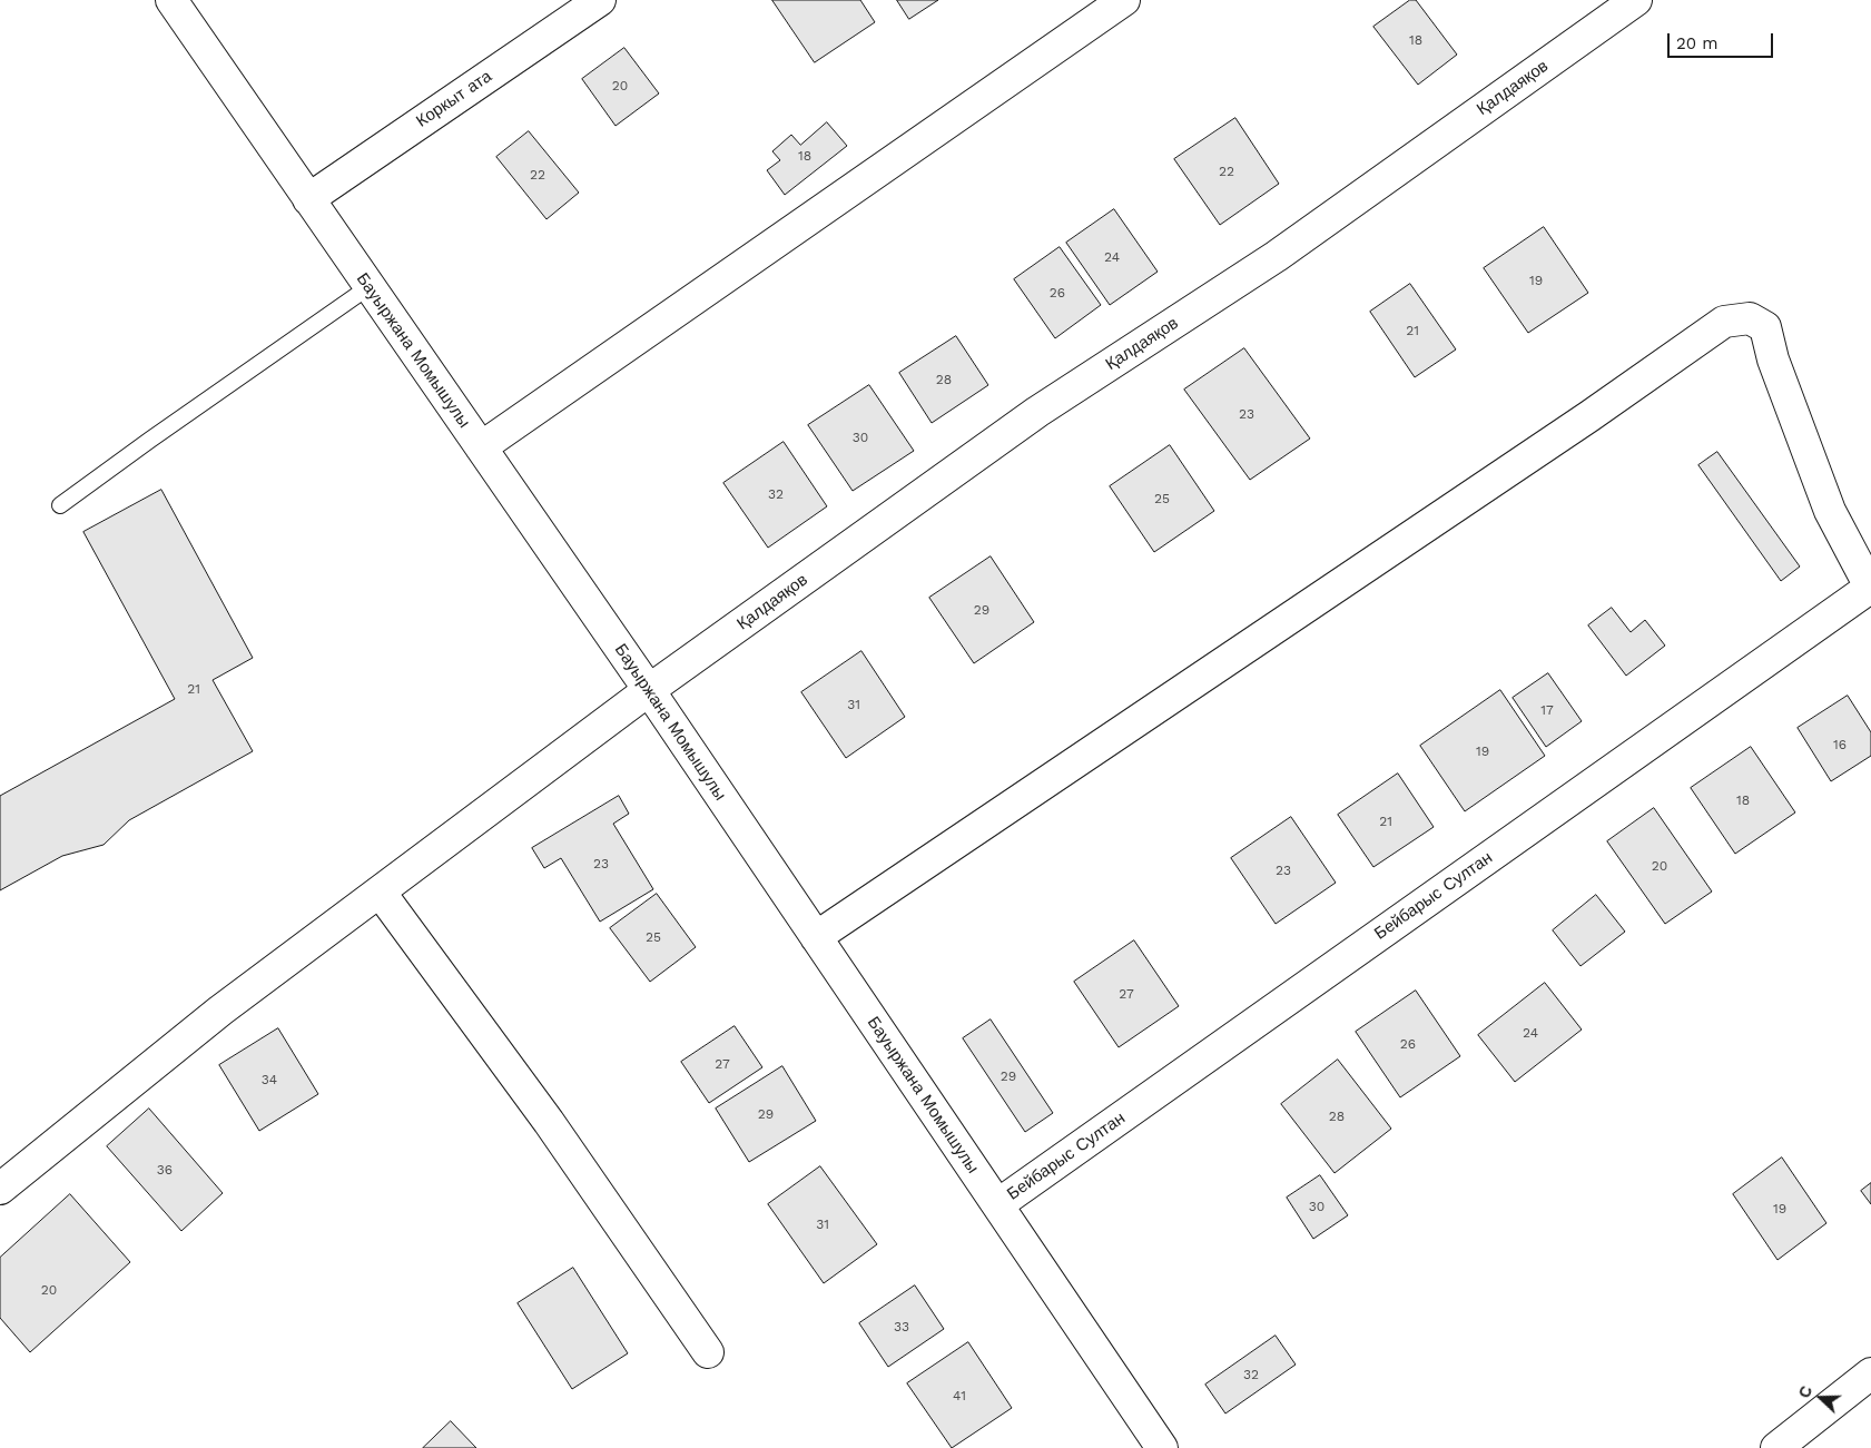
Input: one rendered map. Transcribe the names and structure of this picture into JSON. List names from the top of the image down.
{
  "streets": {
    "street": [
      "Қалдаяқов",
      "Коркыт ата",
      "Бауыржана Момышулы",
      "Бейбарыс Султан"
    ]
  },
  "crossings": [
    ["Қалдаяқов", "Бауыржана Момышулы"],
    ["Коркыт ата", "Бауыржана Момышулы"],
    ["Бауыржана Момышулы", "Бейбарыс Султан"]
  ],
  "house_numbers": [
    "18",
    "20",
    "18",
    "22",
    "22",
    "24",
    "19",
    "26",
    "21",
    "28",
    "23",
    "30",
    "32",
    "25",
    "29",
    "21",
    "31",
    "17",
    "16",
    "19",
    "18",
    "21",
    "23",
    "20",
    "23",
    "25",
    "27",
    "24",
    "26",
    "27",
    "29",
    "34",
    "29",
    "28",
    "36",
    "30",
    "19",
    "31",
    "20",
    "33",
    "32",
    "41"
  ],
  "scale_bar": "20 m",
  "north": "left"
}
